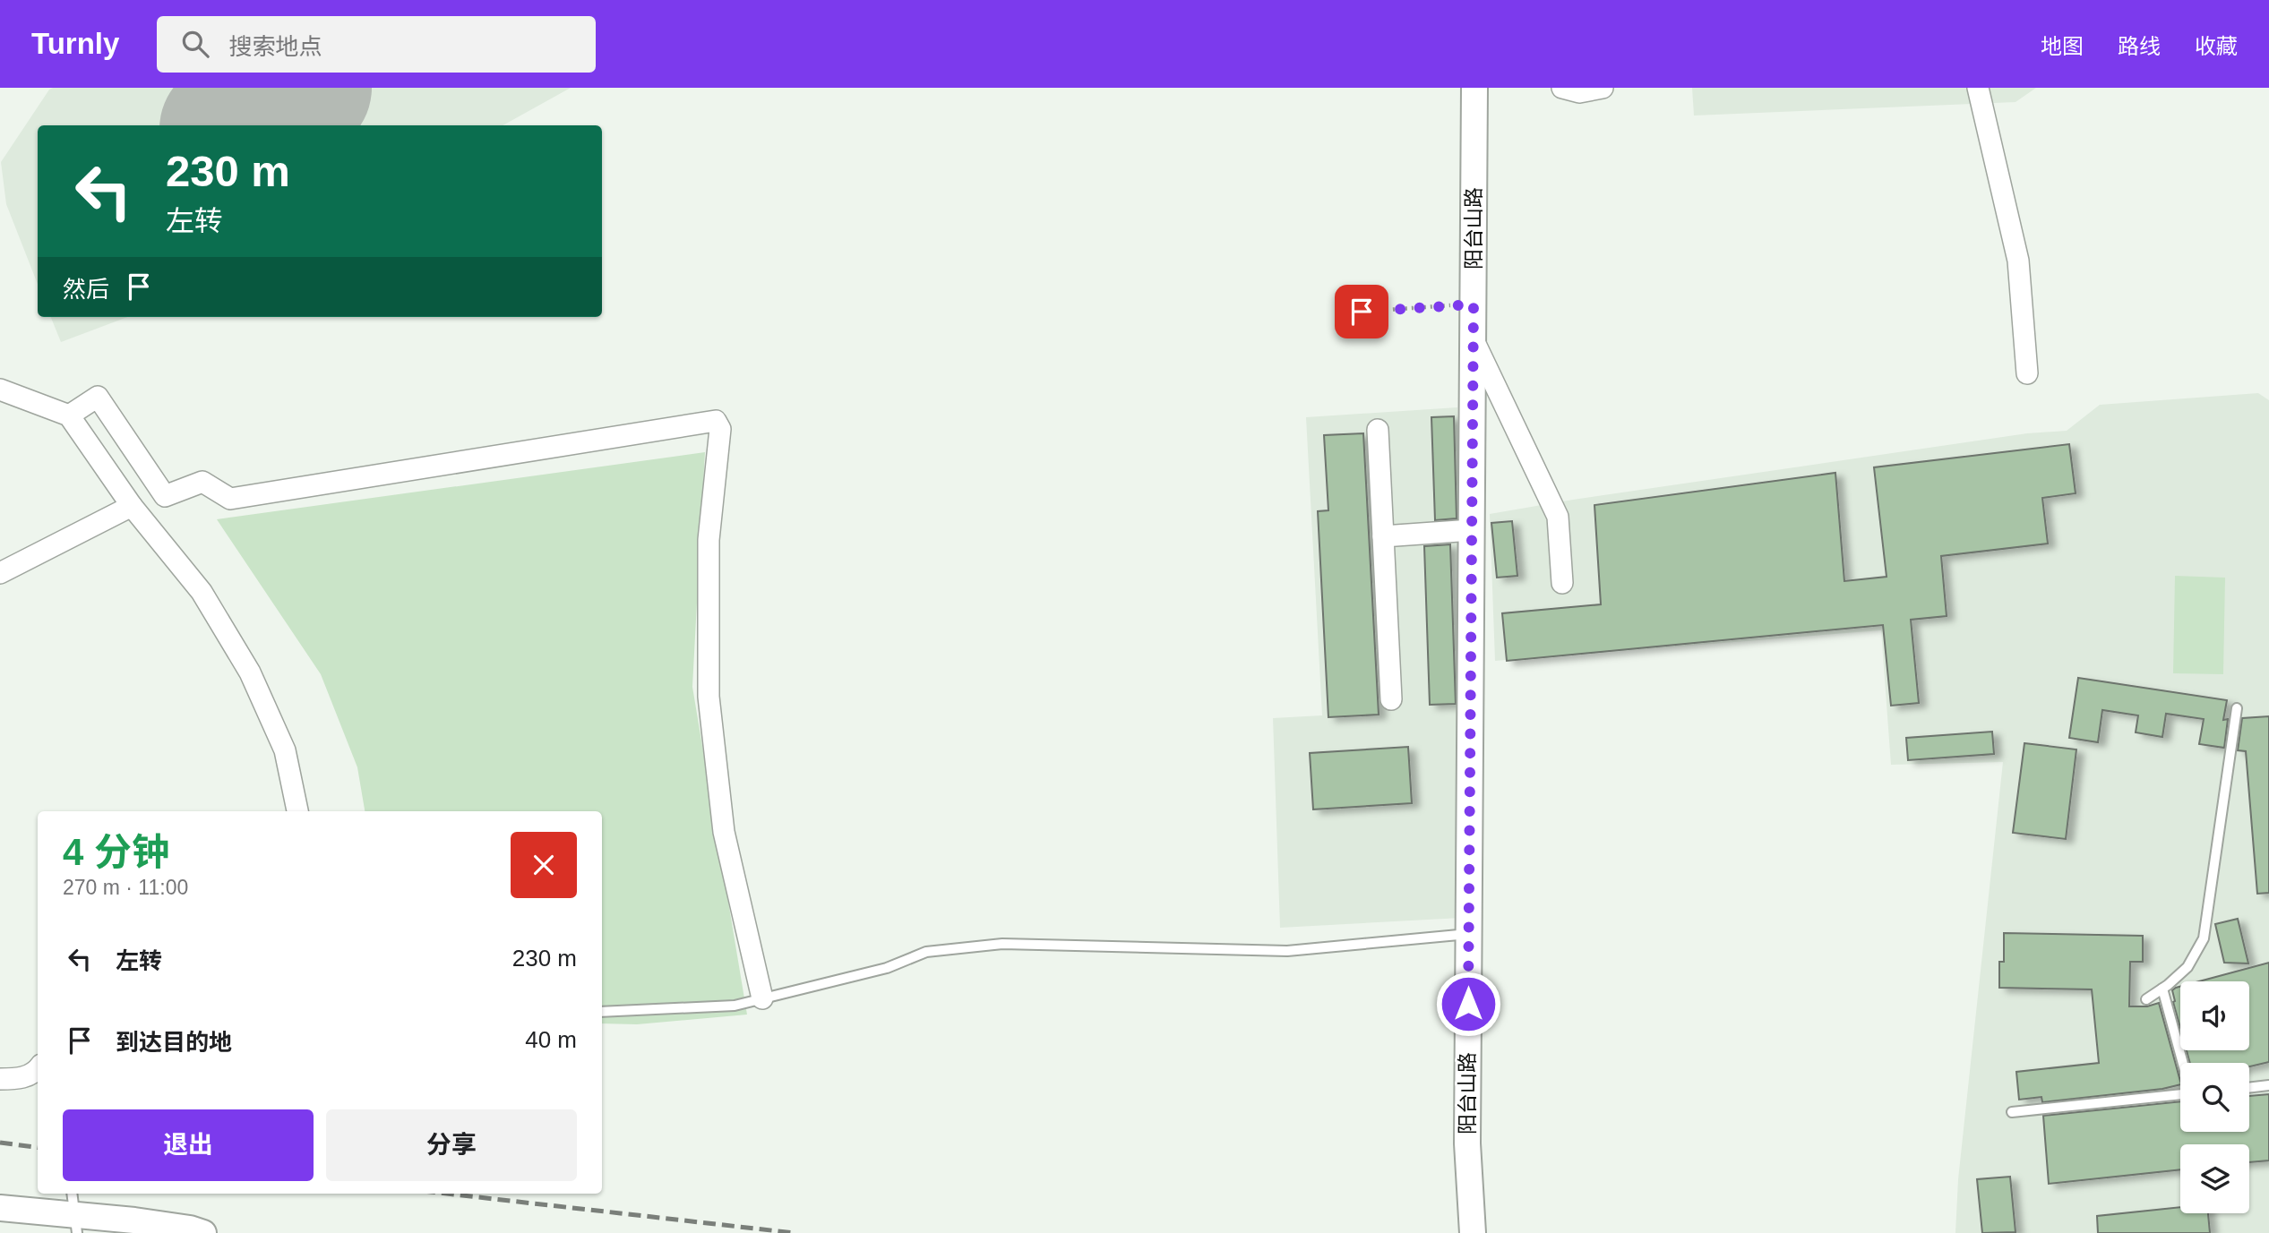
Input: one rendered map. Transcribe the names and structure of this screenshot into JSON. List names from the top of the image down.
{
  "streets": {
    "street": ["阳台山路"]
  },
  "page": {
    "header": "Turnly",
    "search": "搜索地点",
    "nav": ["地图", "路线", "收藏"],
    "turn": ["230 m", "左转"],
    "then": "然后",
    "heading": ["4 分钟", "270 m · 11:00"],
    "list": [
      {
        "name": "左转",
        "value": "230 m"
      },
      {
        "name": "到达目的地",
        "value": "40 m"
      }
    ],
    "buttons": ["退出", "分享"]
  }
}
